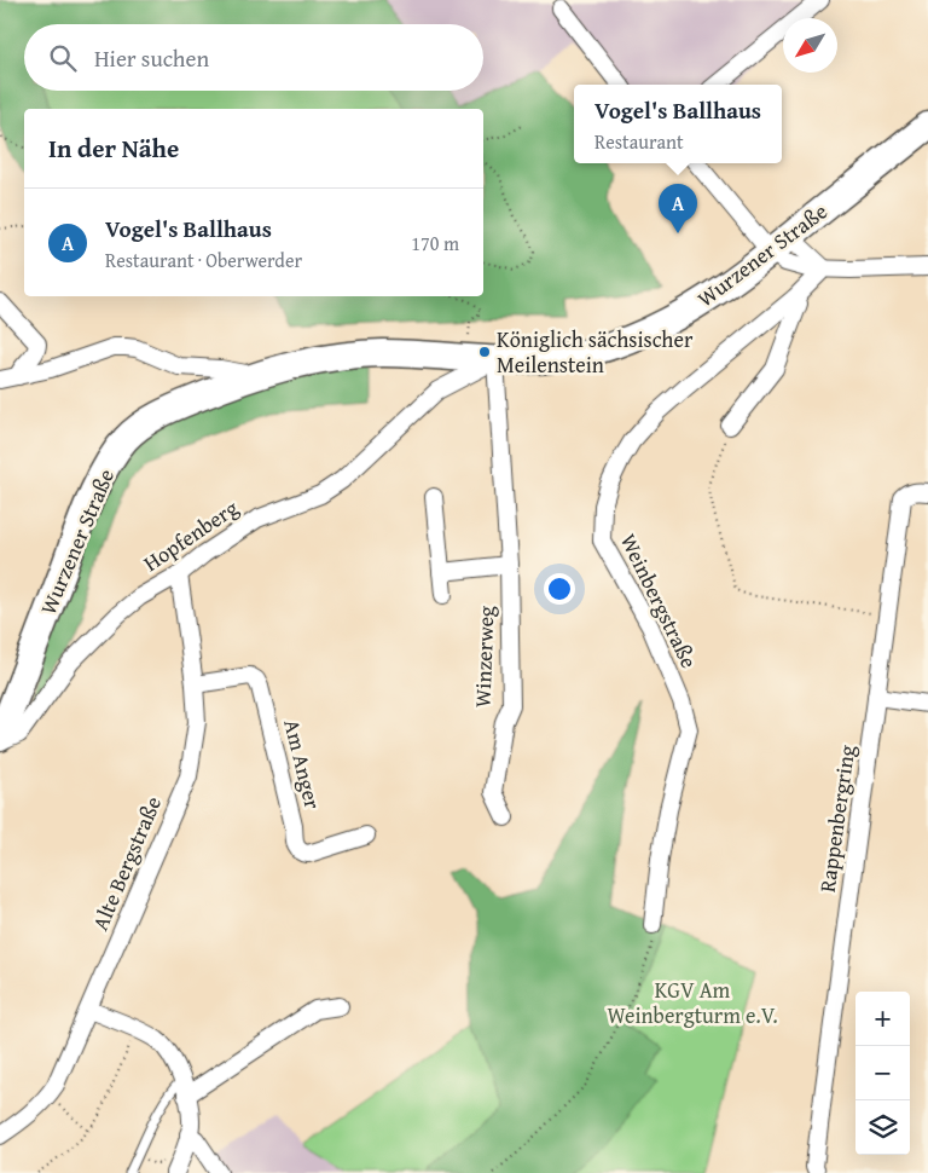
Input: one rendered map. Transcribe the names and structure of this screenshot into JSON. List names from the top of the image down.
{
  "streets": {
    "main road": ["Wurzener Straße"],
    "street": [
      "Hopfenberg",
      "Weinbergstraße",
      "Winzerweg",
      "Am Anger",
      "Rappenbergring",
      "Alte Bergstraße"
    ]
  },
  "crossings": [
    ["Wurzener Straße", "Hopfenberg"],
    ["Wurzener Straße", "Winzerweg"],
    ["Hopfenberg", "Winzerweg"],
    ["Hopfenberg", "Alte Bergstraße"],
    ["Am Anger", "Alte Bergstraße"]
  ],
  "parks": ["KGV Am Weinbergturm e.V."],
  "places": ["Königlich sächsischer Meilenstein"],
  "north": "bottom left",
  "page": {
    "search": "Hier suchen",
    "popup": ["Vogel's Ballhaus", "Restaurant"],
    "heading": "In der Nähe",
    "pins": "A",
    "list": [
      {
        "mark": "A",
        "name": "Vogel's Ballhaus",
        "note": "Restaurant · Oberwerder",
        "value": "170 m"
      }
    ],
    "map_buttons": ["+", "−"]
  }
}
